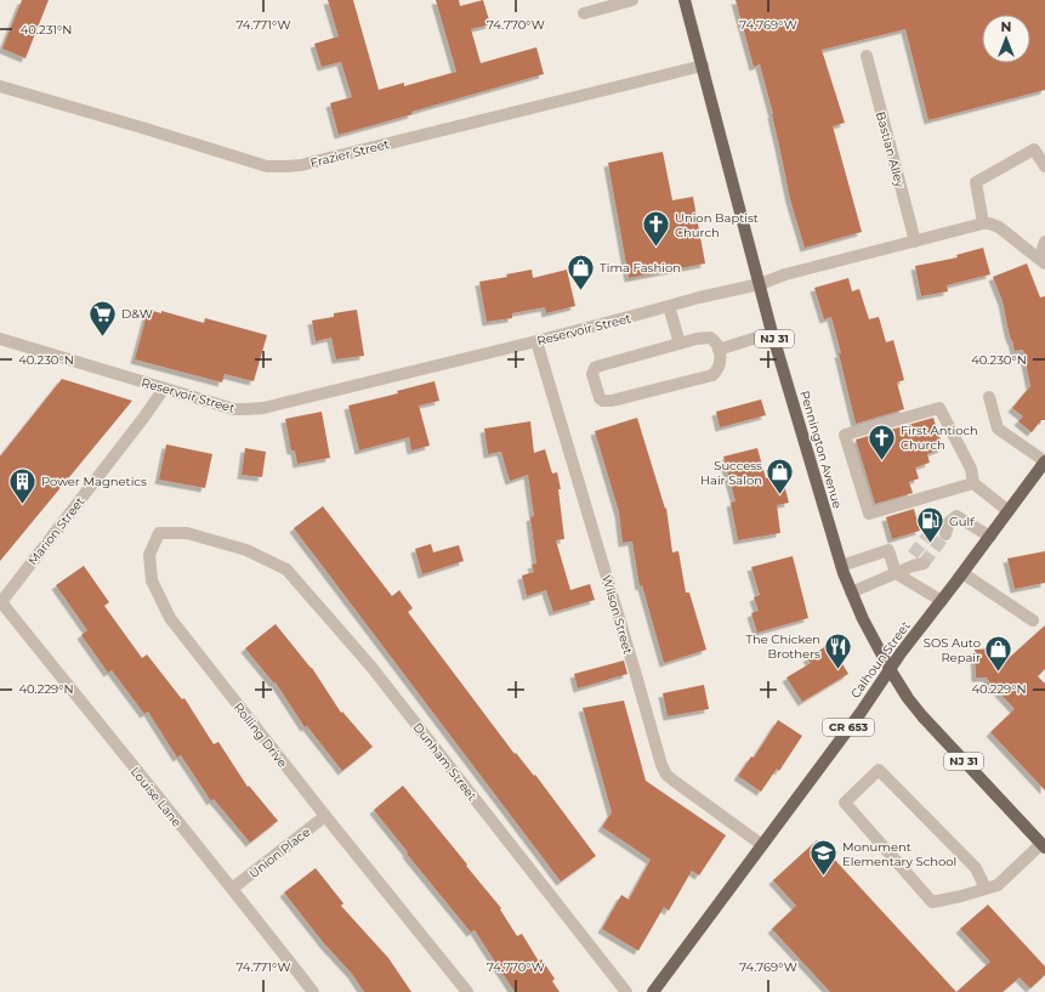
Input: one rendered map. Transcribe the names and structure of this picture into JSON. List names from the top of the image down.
{
  "streets": {
    "main road": [
      "NJ 31",
      "Pennington Avenue",
      "Calhoun Street",
      "CR 653"
    ],
    "street": [
      "Bastian Alley",
      "Frazier Street",
      "Reservoir Street",
      "Marion Street",
      "Wilson Street",
      "Rolling Drive",
      "Dunham Street",
      "Louise Lane",
      "Union Place"
    ]
  },
  "crossings": [
    ["Bastian Alley", "Reservoir Street"],
    ["Frazier Street", "Pennington Avenue"],
    ["Reservoir Street", "Pennington Avenue"],
    ["Reservoir Street", "Marion Street"],
    ["Reservoir Street", "Wilson Street"],
    ["Pennington Avenue", "Calhoun Street"],
    ["Marion Street", "Louise Lane"],
    ["Wilson Street", "Calhoun Street"],
    ["Rolling Drive", "Dunham Street"],
    ["Rolling Drive", "Union Place"],
    ["Louise Lane", "Union Place"]
  ],
  "places": {
    "church": ["Union Baptist Church", "First Antioch Church"],
    "shop": ["Tima Fashion", "Success Hair Salon", "SOS Auto Repair"],
    "supermarket": ["D&W"],
    "building": ["Power Magnetics"],
    "fuel station": ["Gulf"],
    "restaurant": ["The Chicken Brothers"],
    "school or university": ["Monument Elementary School"]
  },
  "north": "top",
  "coordinates": [
    "74.771°W",
    "74.770°W",
    "74.769°W",
    "40.231°N",
    "40.230°N",
    "40.229°N"
  ]
}
